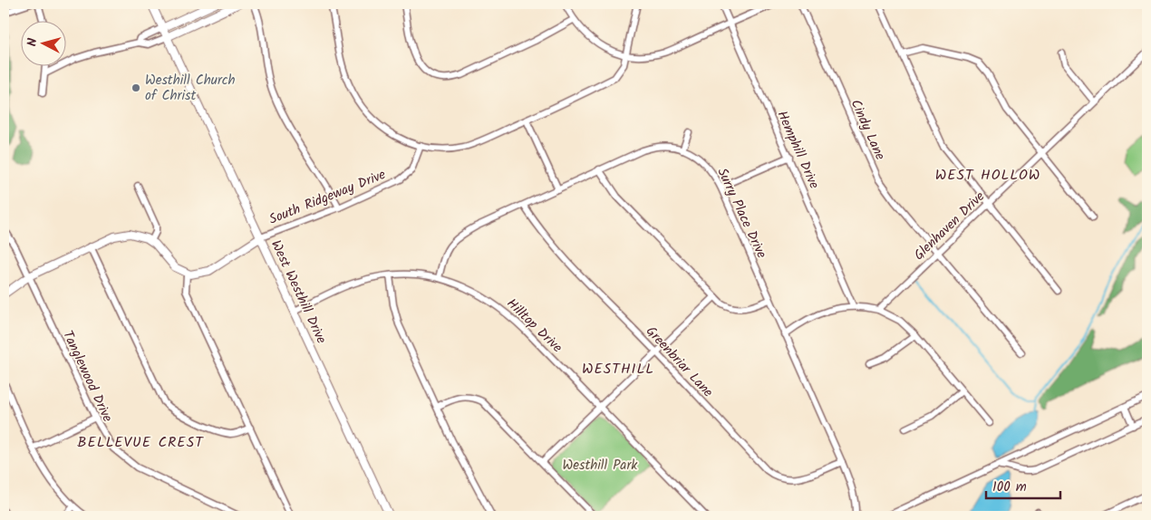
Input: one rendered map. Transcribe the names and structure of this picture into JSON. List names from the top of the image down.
{
  "streets": {
    "street": [
      "Cindy Lane",
      "Hemphill Drive",
      "South Ridgeway Drive",
      "Surry Place Drive",
      "Glenhaven Drive",
      "West Westhill Drive",
      "Hilltop Drive",
      "Greenbriar Lane",
      "Tanglewood Drive"
    ]
  },
  "crossings": [
    ["Cindy Lane", "Glenhaven Drive"],
    ["South Ridgeway Drive", "West Westhill Drive"],
    ["Surry Place Drive", "Hilltop Drive"],
    ["Surry Place Drive", "Greenbriar Lane"],
    ["West Westhill Drive", "Hilltop Drive"]
  ],
  "districts": ["WEST HOLLOW", "WESTHILL", "BELLEVUE CREST"],
  "parks": ["Westhill Park"],
  "places": ["Westhill Church of Christ"],
  "scale_bar": "100 m",
  "north": "left"
}
